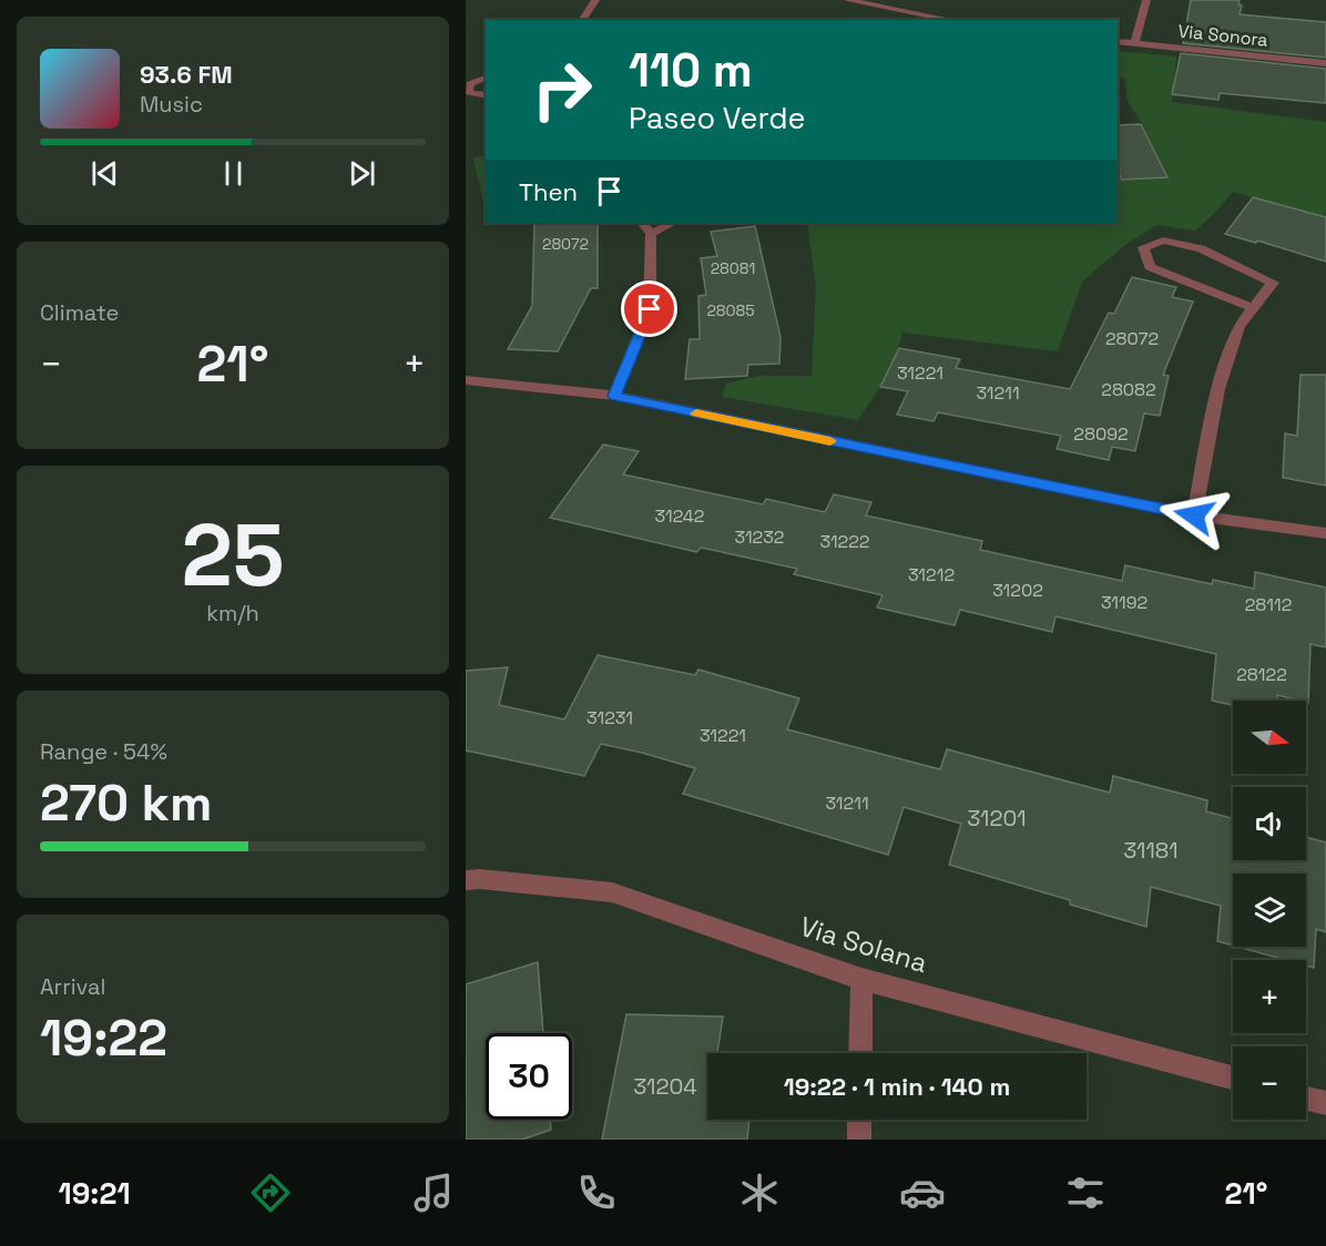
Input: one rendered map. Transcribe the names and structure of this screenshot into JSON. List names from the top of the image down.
{
  "streets": {
    "street": ["Via Sonora", "Via Solana"]
  },
  "house_numbers": [
    "28072",
    "28081",
    "28085",
    "28072",
    "31221",
    "28082",
    "31211",
    "28092",
    "31242",
    "31232",
    "31222",
    "31212",
    "31202",
    "31192",
    "28112",
    "28122",
    "31231",
    "31221",
    "31211",
    "31201",
    "31181",
    "31204"
  ],
  "north": "right",
  "page": {
    "turn": ["110 m", "Paseo Verde"],
    "song": ["93.6 FM", "Music"],
    "then": "Then",
    "tile": [
      "Climate",
      ["25", "km/h"],
      ["Range · 54%", "270 km"],
      ["Arrival", "19:22"]
    ],
    "heat": ["−", "21°", "+"],
    "map_buttons": ["+", "−"],
    "limit": "30",
    "trip": "19:22 · 1 min · 140 m",
    "tabs": ["19:21", "21°"]
  }
}
